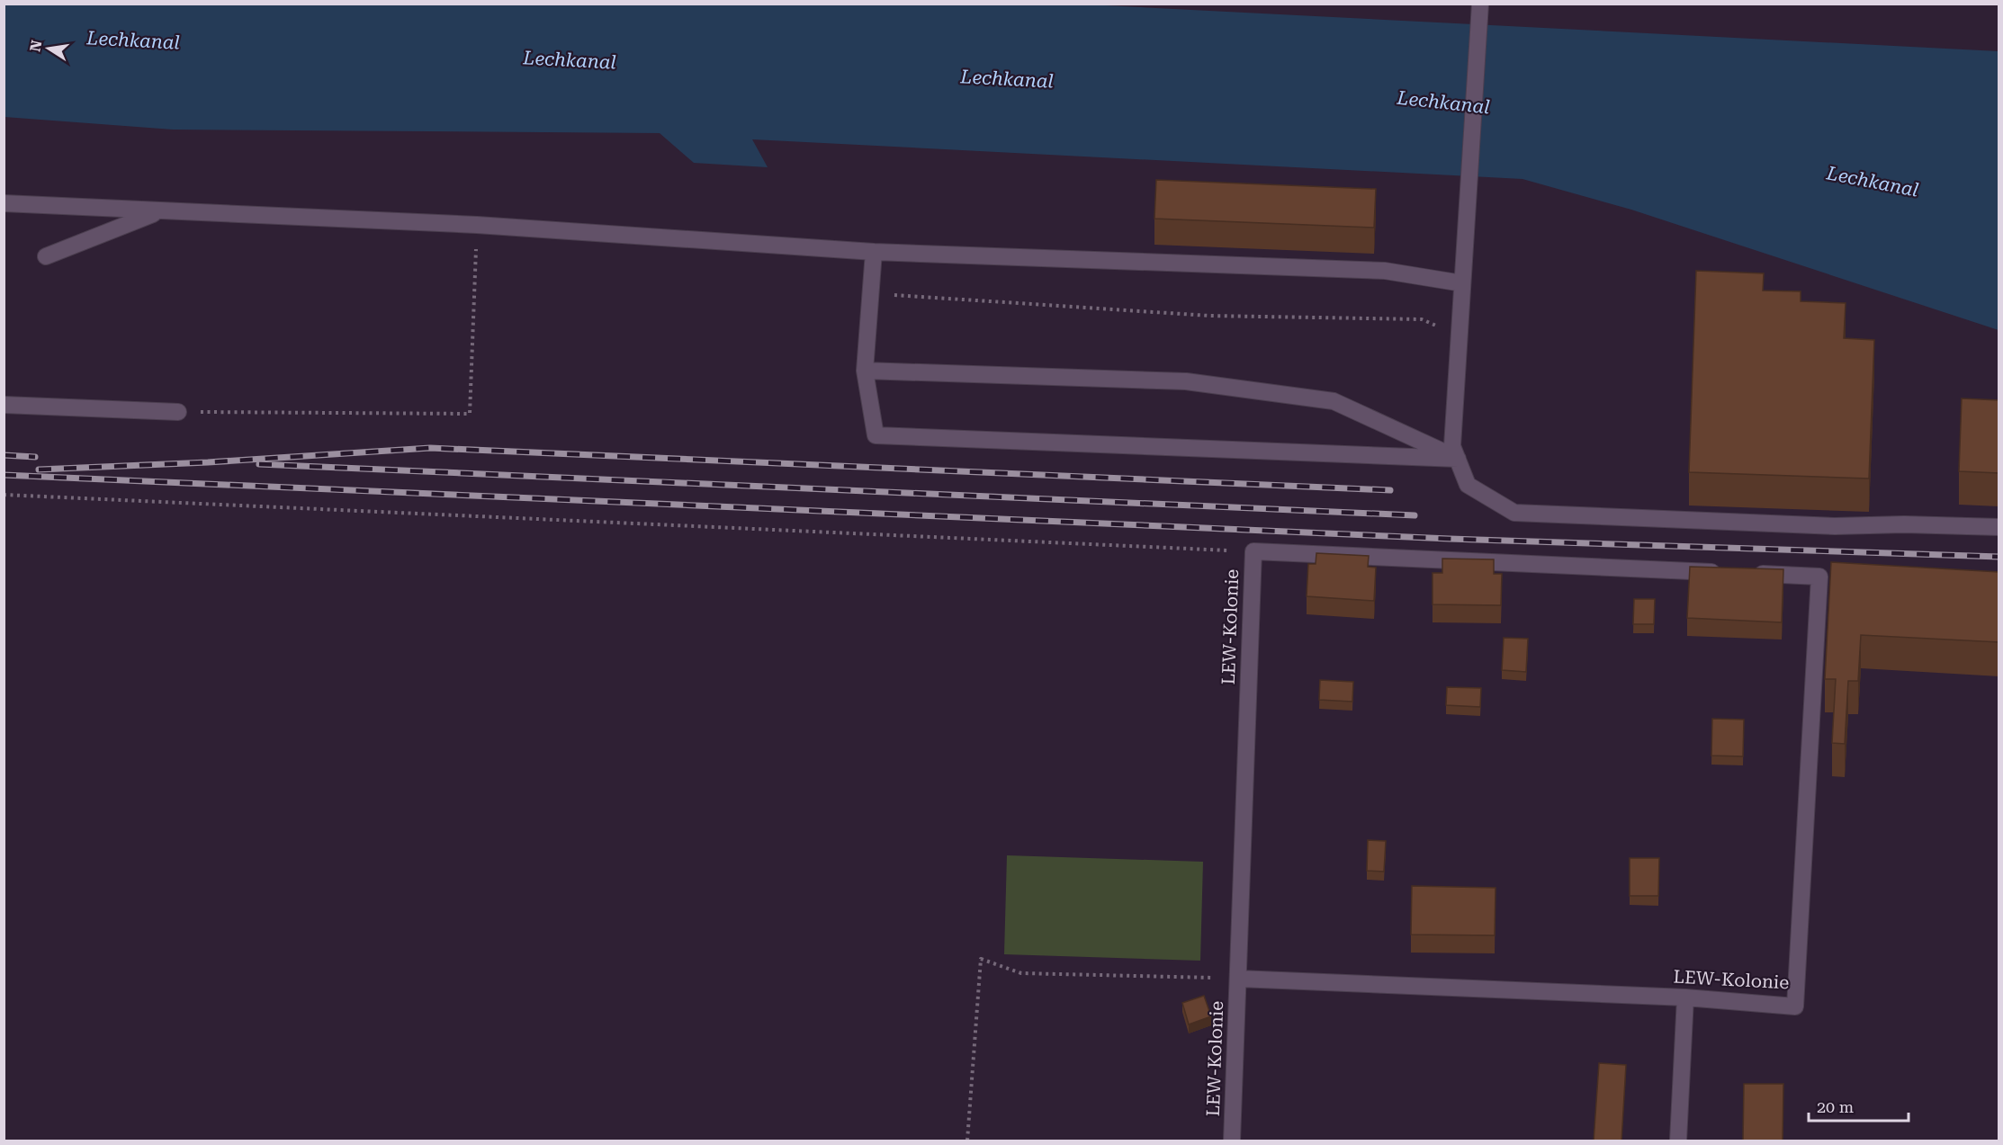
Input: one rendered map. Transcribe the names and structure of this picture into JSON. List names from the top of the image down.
{
  "streets": {
    "street": ["LEW-Kolonie"]
  },
  "water": ["Lechkanal"],
  "scale_bar": "20 m",
  "north": "left"
}
